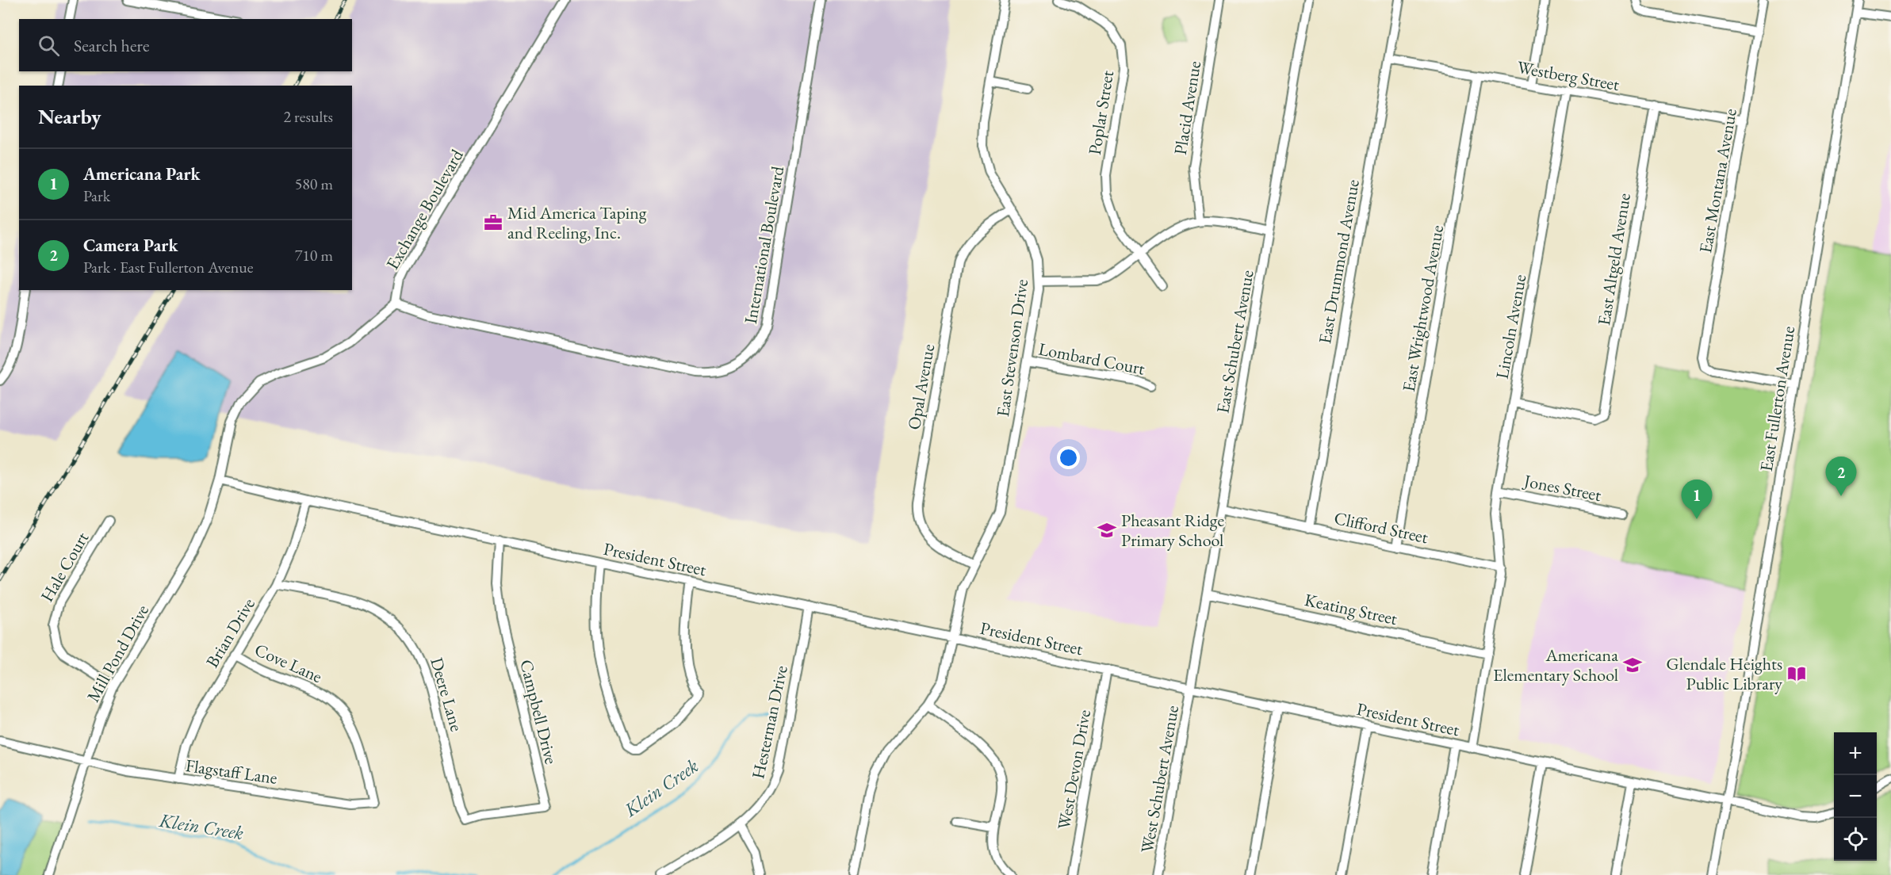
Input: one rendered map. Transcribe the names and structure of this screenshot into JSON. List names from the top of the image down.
{
  "streets": {
    "street": [
      "Westberg Street",
      "Placid Avenue",
      "Poplar Street",
      "East Montana Avenue",
      "Exchange Boulevard",
      "International Boulevard",
      "East Altgeld Avenue",
      "East Drummond Avenue",
      "East Wrightwood Avenue",
      "Lincoln Avenue",
      "East Schubert Avenue",
      "East Stevenson Drive",
      "Lombard Court",
      "Opal Avenue",
      "East Fullerton Avenue",
      "Jones Street",
      "Clifford Street",
      "President Street",
      "Hale Court",
      "Keating Street",
      "Brian Drive",
      "Mill Pond Drive",
      "Cove Lane",
      "Deere Lane",
      "Campbell Drive",
      "Hesterman Drive",
      "West Devon Drive",
      "Flagstaff Lane",
      "West Schubert Avenue"
    ]
  },
  "crossings": [
    ["Westberg Street", "East Montana Avenue"],
    ["Westberg Street", "East Altgeld Avenue"],
    ["Westberg Street", "East Drummond Avenue"],
    ["Westberg Street", "East Wrightwood Avenue"],
    ["Westberg Street", "Lincoln Avenue"],
    ["East Montana Avenue", "East Fullerton Avenue"],
    ["Exchange Boulevard", "International Boulevard"],
    ["East Altgeld Avenue", "Lincoln Avenue"],
    ["East Drummond Avenue", "Clifford Street"],
    ["East Wrightwood Avenue", "Clifford Street"],
    ["Lincoln Avenue", "Jones Street"],
    ["Lincoln Avenue", "Clifford Street"],
    ["East Schubert Avenue", "Clifford Street"],
    ["East Schubert Avenue", "President Street"],
    ["East Schubert Avenue", "Keating Street"],
    ["East Schubert Avenue", "West Schubert Avenue"],
    ["East Stevenson Drive", "Lombard Court"],
    ["East Stevenson Drive", "Opal Avenue"],
    ["East Stevenson Drive", "President Street"],
    ["East Fullerton Avenue", "President Street"],
    ["President Street", "Brian Drive"],
    ["President Street", "Mill Pond Drive"],
    ["President Street", "Campbell Drive"],
    ["President Street", "Hesterman Drive"],
    ["President Street", "West Devon Drive"],
    ["President Street", "West Schubert Avenue"],
    ["Hale Court", "Mill Pond Drive"],
    ["Brian Drive", "Cove Lane"],
    ["Brian Drive", "Deere Lane"],
    ["Brian Drive", "Flagstaff Lane"],
    ["Mill Pond Drive", "Flagstaff Lane"],
    ["Cove Lane", "Flagstaff Lane"],
    ["Deere Lane", "Campbell Drive"]
  ],
  "water": ["Klein Creek"],
  "places": {
    "office": ["Mid America Taping and Reeling, Inc."],
    "school or university": ["Pheasant Ridge Primary School", "Americana Elementary School"],
    "library": ["Glendale Heights Public Library"]
  },
  "page": {
    "search": "Search here",
    "heading": ["Nearby", "2 results"],
    "list": [
      {
        "mark": "1",
        "name": "Americana Park",
        "note": "Park",
        "value": "580 m"
      },
      {
        "mark": "2",
        "name": "Camera Park",
        "note": "Park · East Fullerton Avenue",
        "value": "710 m"
      }
    ],
    "pins": ["2", "1"],
    "map_buttons": ["+", "−"]
  }
}
